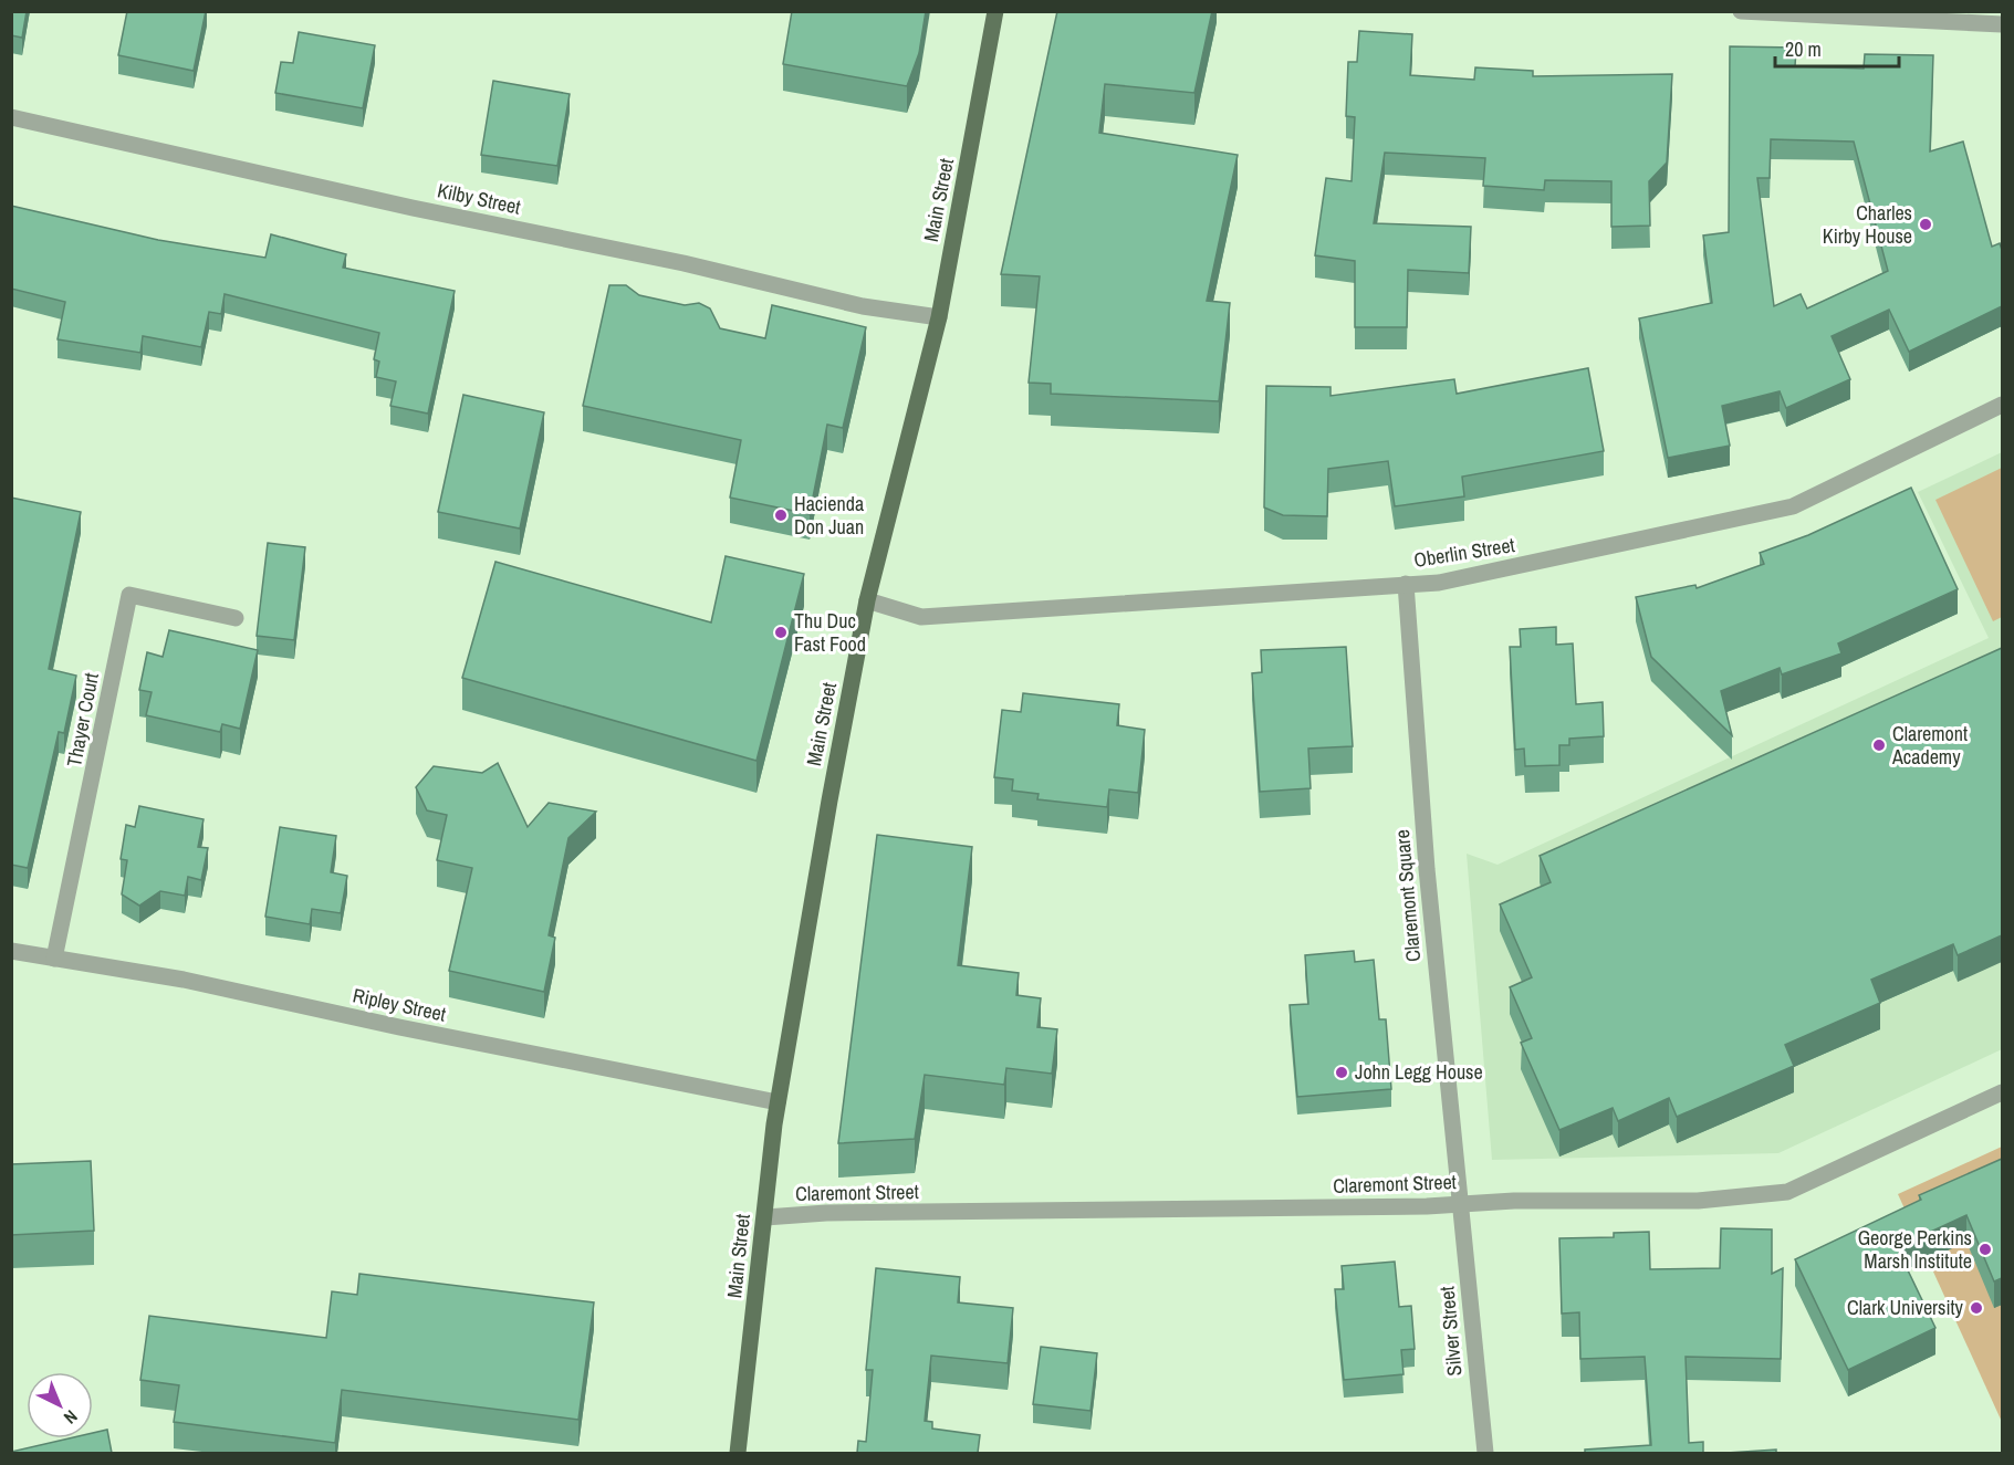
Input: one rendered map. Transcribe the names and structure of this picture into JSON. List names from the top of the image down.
{
  "streets": {
    "main road": ["Main Street"],
    "street": [
      "Kilby Street",
      "Oberlin Street",
      "Thayer Court",
      "Claremont Square",
      "Ripley Street",
      "Claremont Street",
      "Silver Street"
    ]
  },
  "crossings": [
    ["Kilby Street", "Main Street"],
    ["Main Street", "Oberlin Street"],
    ["Main Street", "Ripley Street"],
    ["Main Street", "Claremont Street"],
    ["Oberlin Street", "Claremont Square"],
    ["Thayer Court", "Ripley Street"],
    ["Claremont Square", "Claremont Street"],
    ["Claremont Square", "Silver Street"],
    ["Claremont Street", "Silver Street"]
  ],
  "places": [
    "Charles Kirby House",
    "Hacienda Don Juan",
    "Thu Duc Fast Food",
    "Claremont Academy",
    "John Legg House",
    "George Perkins Marsh Institute",
    "Clark University"
  ],
  "scale_bar": "20 m",
  "north": "bottom right"
}
